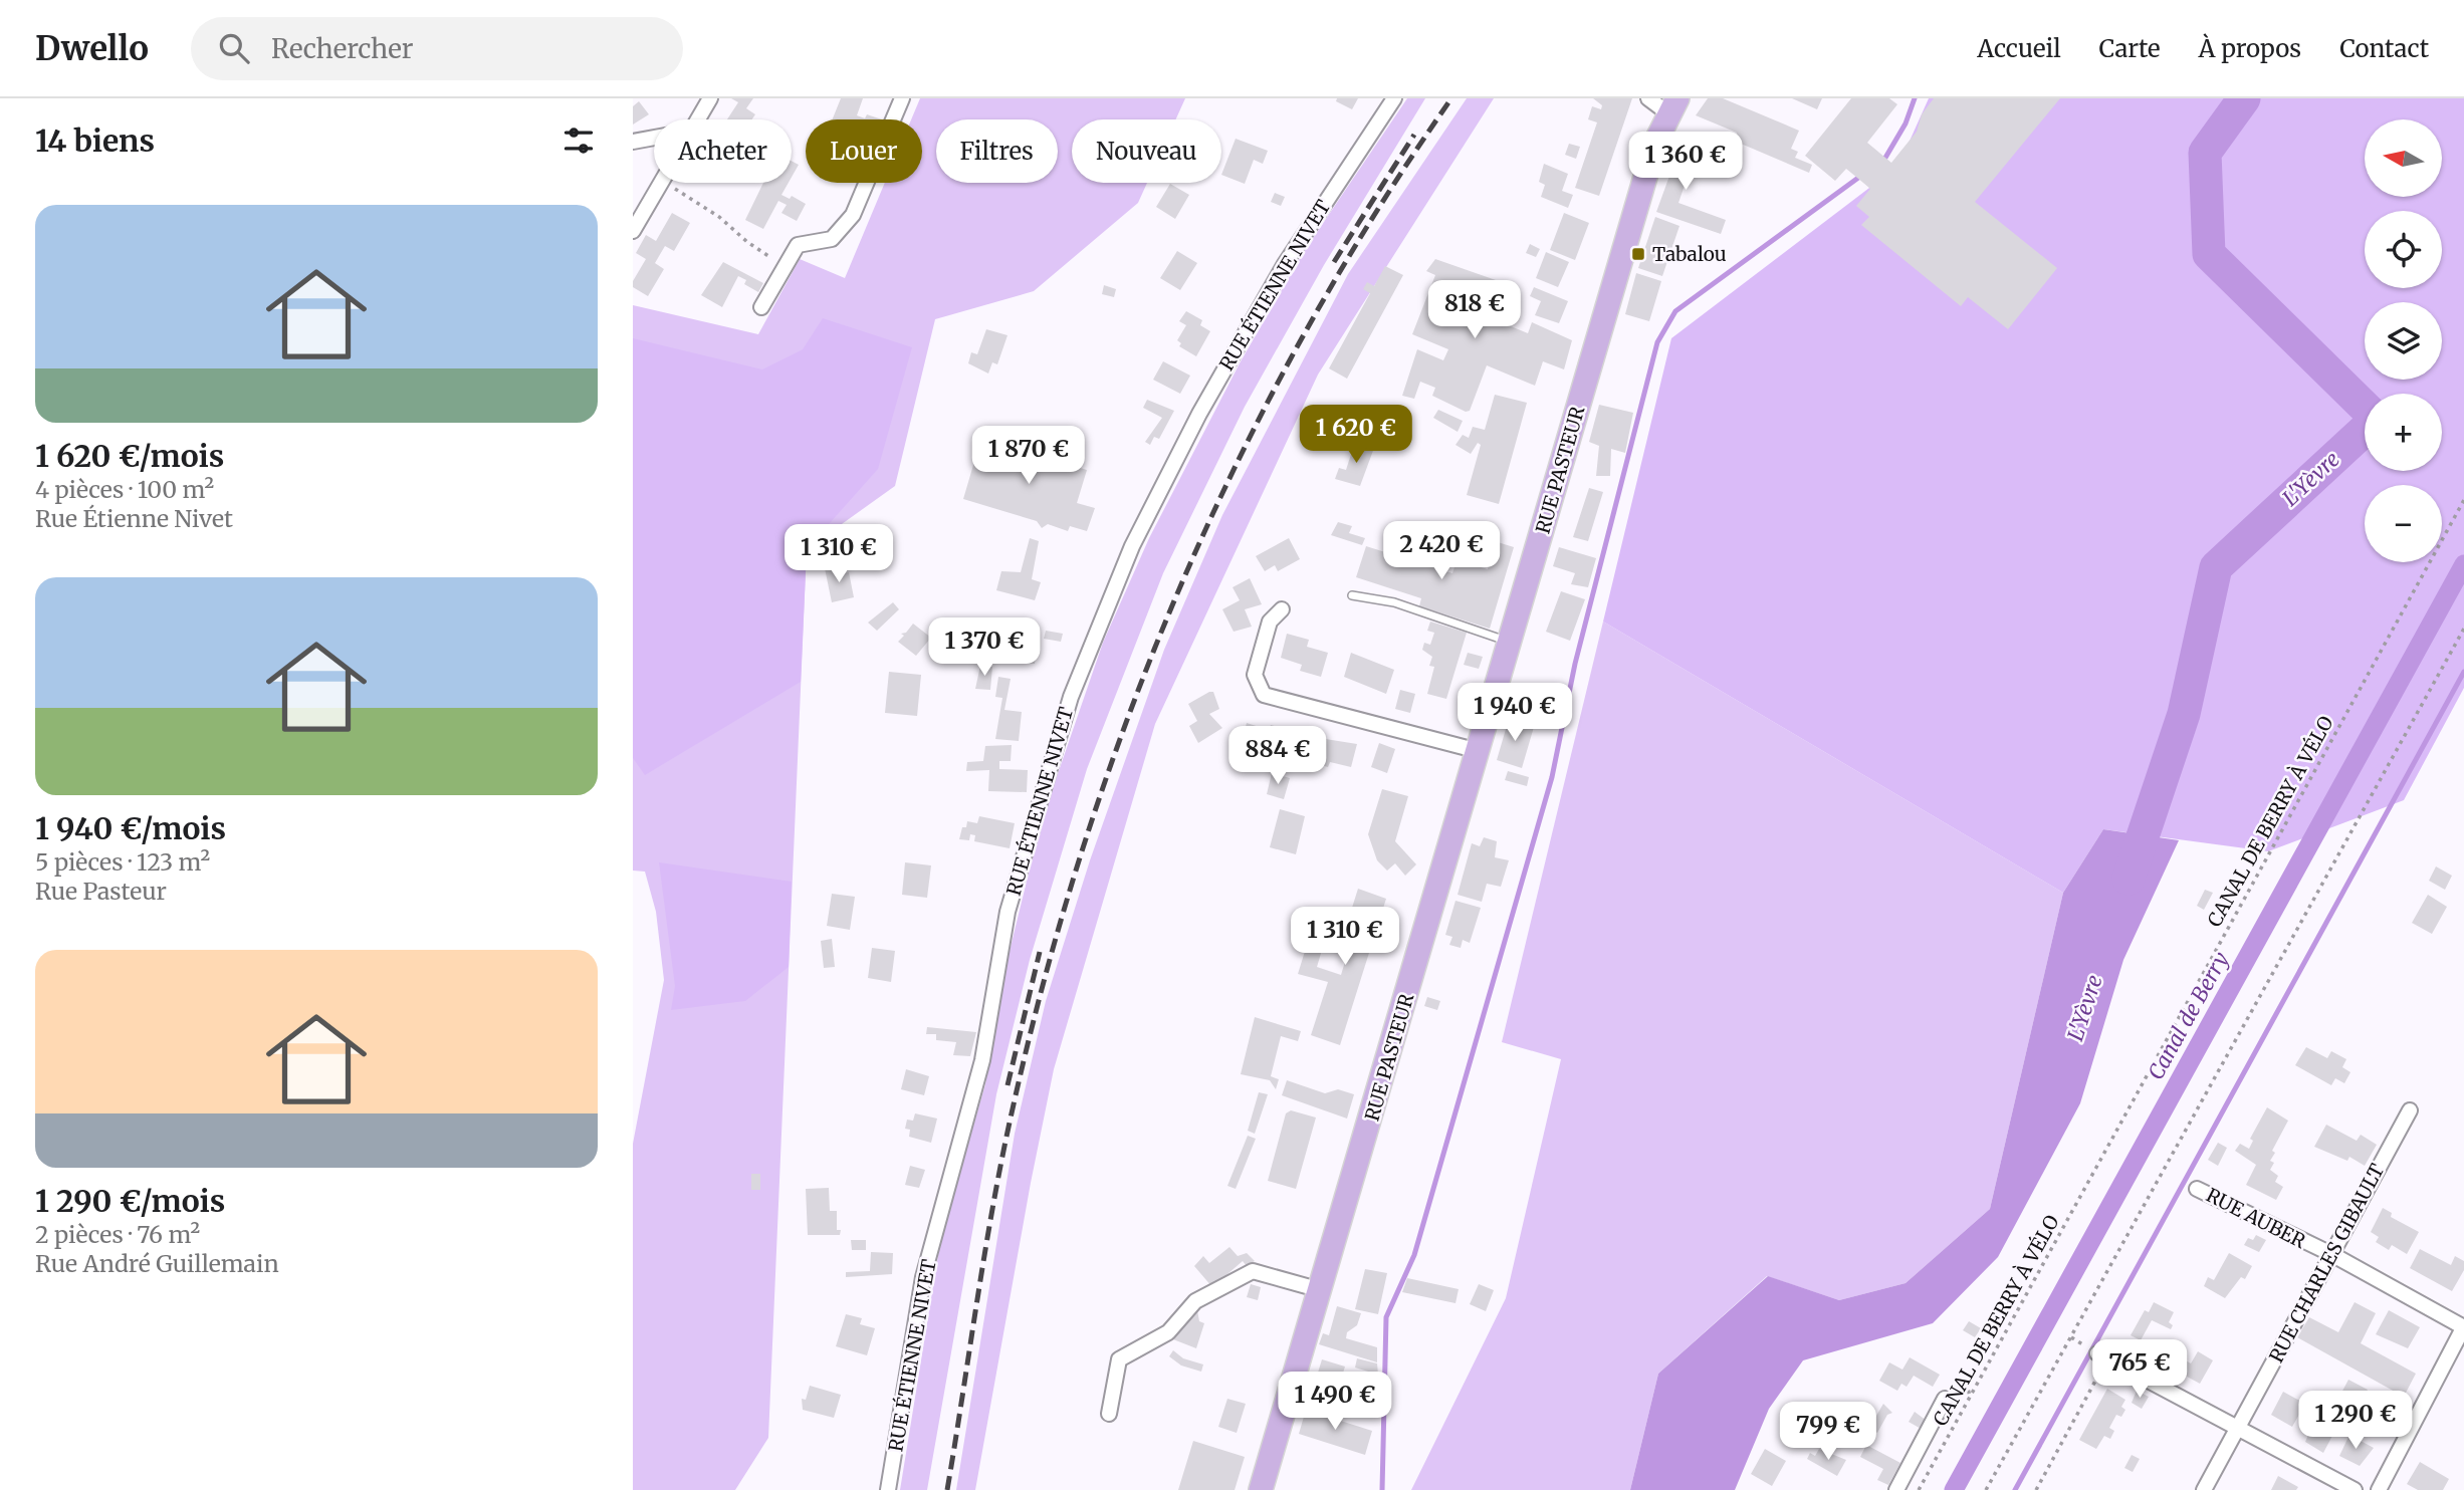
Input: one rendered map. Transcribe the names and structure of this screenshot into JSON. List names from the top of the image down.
{
  "streets": {
    "main road": ["RUE PASTEUR"],
    "street": ["RUE ÉTIENNE NIVET", "RUE AUBER", "RUE CHARLES GIBAULT"],
    "path": ["CANAL DE BERRY À VÉLO"]
  },
  "crossings": [
    ["RUE AUBER", "RUE CHARLES GIBAULT"]
  ],
  "water": ["L'Yèvre", "Canal de Berry"],
  "places": {
    "transit": ["Tabalou"]
  },
  "north": "left",
  "page": {
    "header": "Dwello",
    "search": "Rechercher",
    "nav": [
      "Accueil",
      "Carte",
      "À propos",
      "Contact"
    ],
    "heading": "14 biens",
    "map_buttons": ["+", "−"],
    "chip": [
      "Acheter",
      "Louer",
      "Filtres",
      "Nouveau"
    ],
    "price": [
      "1 360 €",
      "818 €",
      "1 620 €",
      "1 870 €",
      "2 420 €",
      "1 310 €",
      "1 370 €",
      "1 940 €",
      "884 €",
      "1 310 €",
      "765 €",
      "1 490 €",
      "1 290 €",
      "799 €"
    ],
    "list": [
      {
        "name": "1 620 €/mois",
        "note": "4 pièces · 100 m² · Rue Étienne Nivet"
      },
      {
        "name": "1 940 €/mois",
        "note": "5 pièces · 123 m² · Rue Pasteur"
      },
      {
        "name": "1 290 €/mois",
        "note": "2 pièces · 76 m² · Rue André Guillemain"
      }
    ]
  }
}
